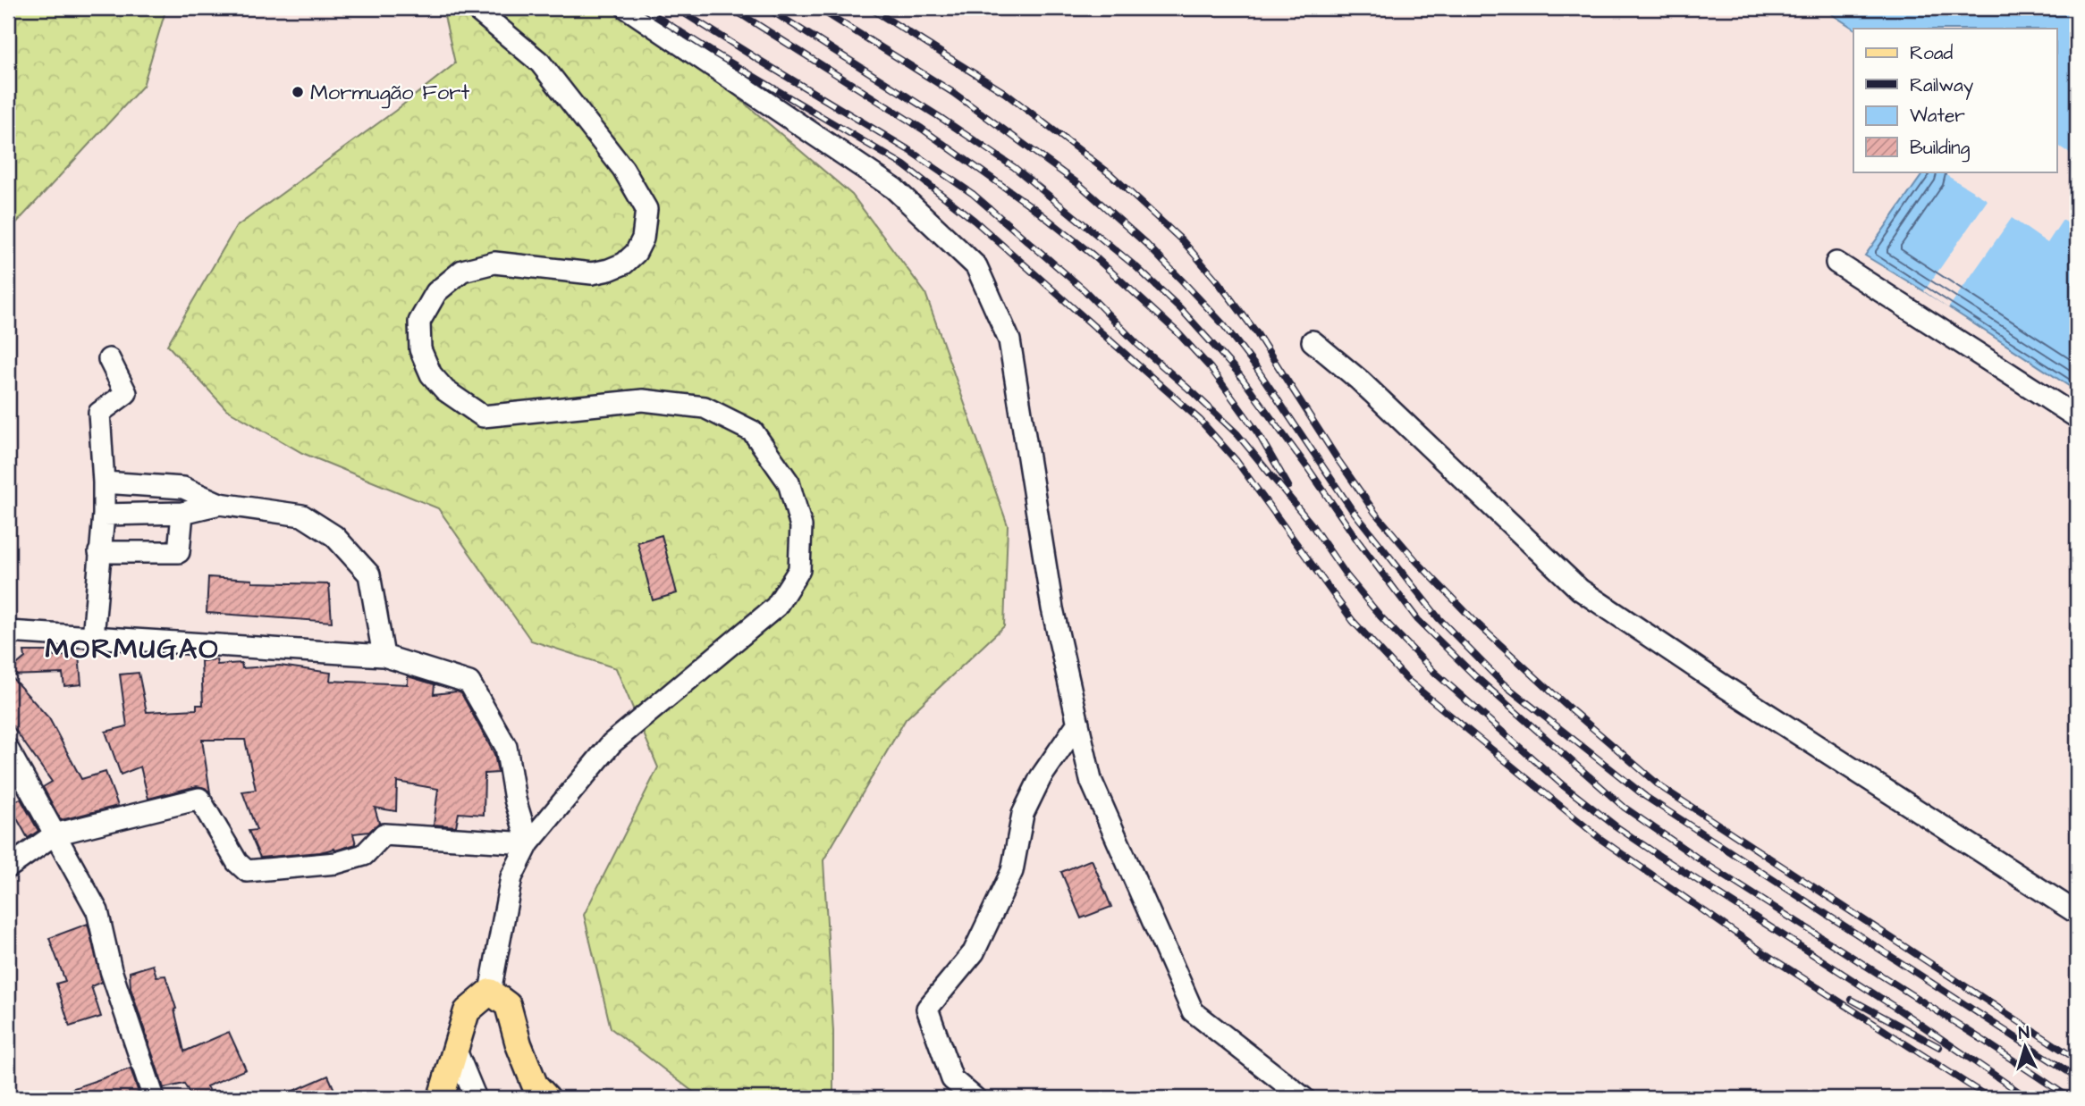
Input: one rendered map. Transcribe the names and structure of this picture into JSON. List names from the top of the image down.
{
  "districts": ["MORMUGAO"],
  "places": ["Mormugão Fort"],
  "legend": [
    "Road",
    "Railway",
    "Water",
    "Building"
  ],
  "north": "top"
}
